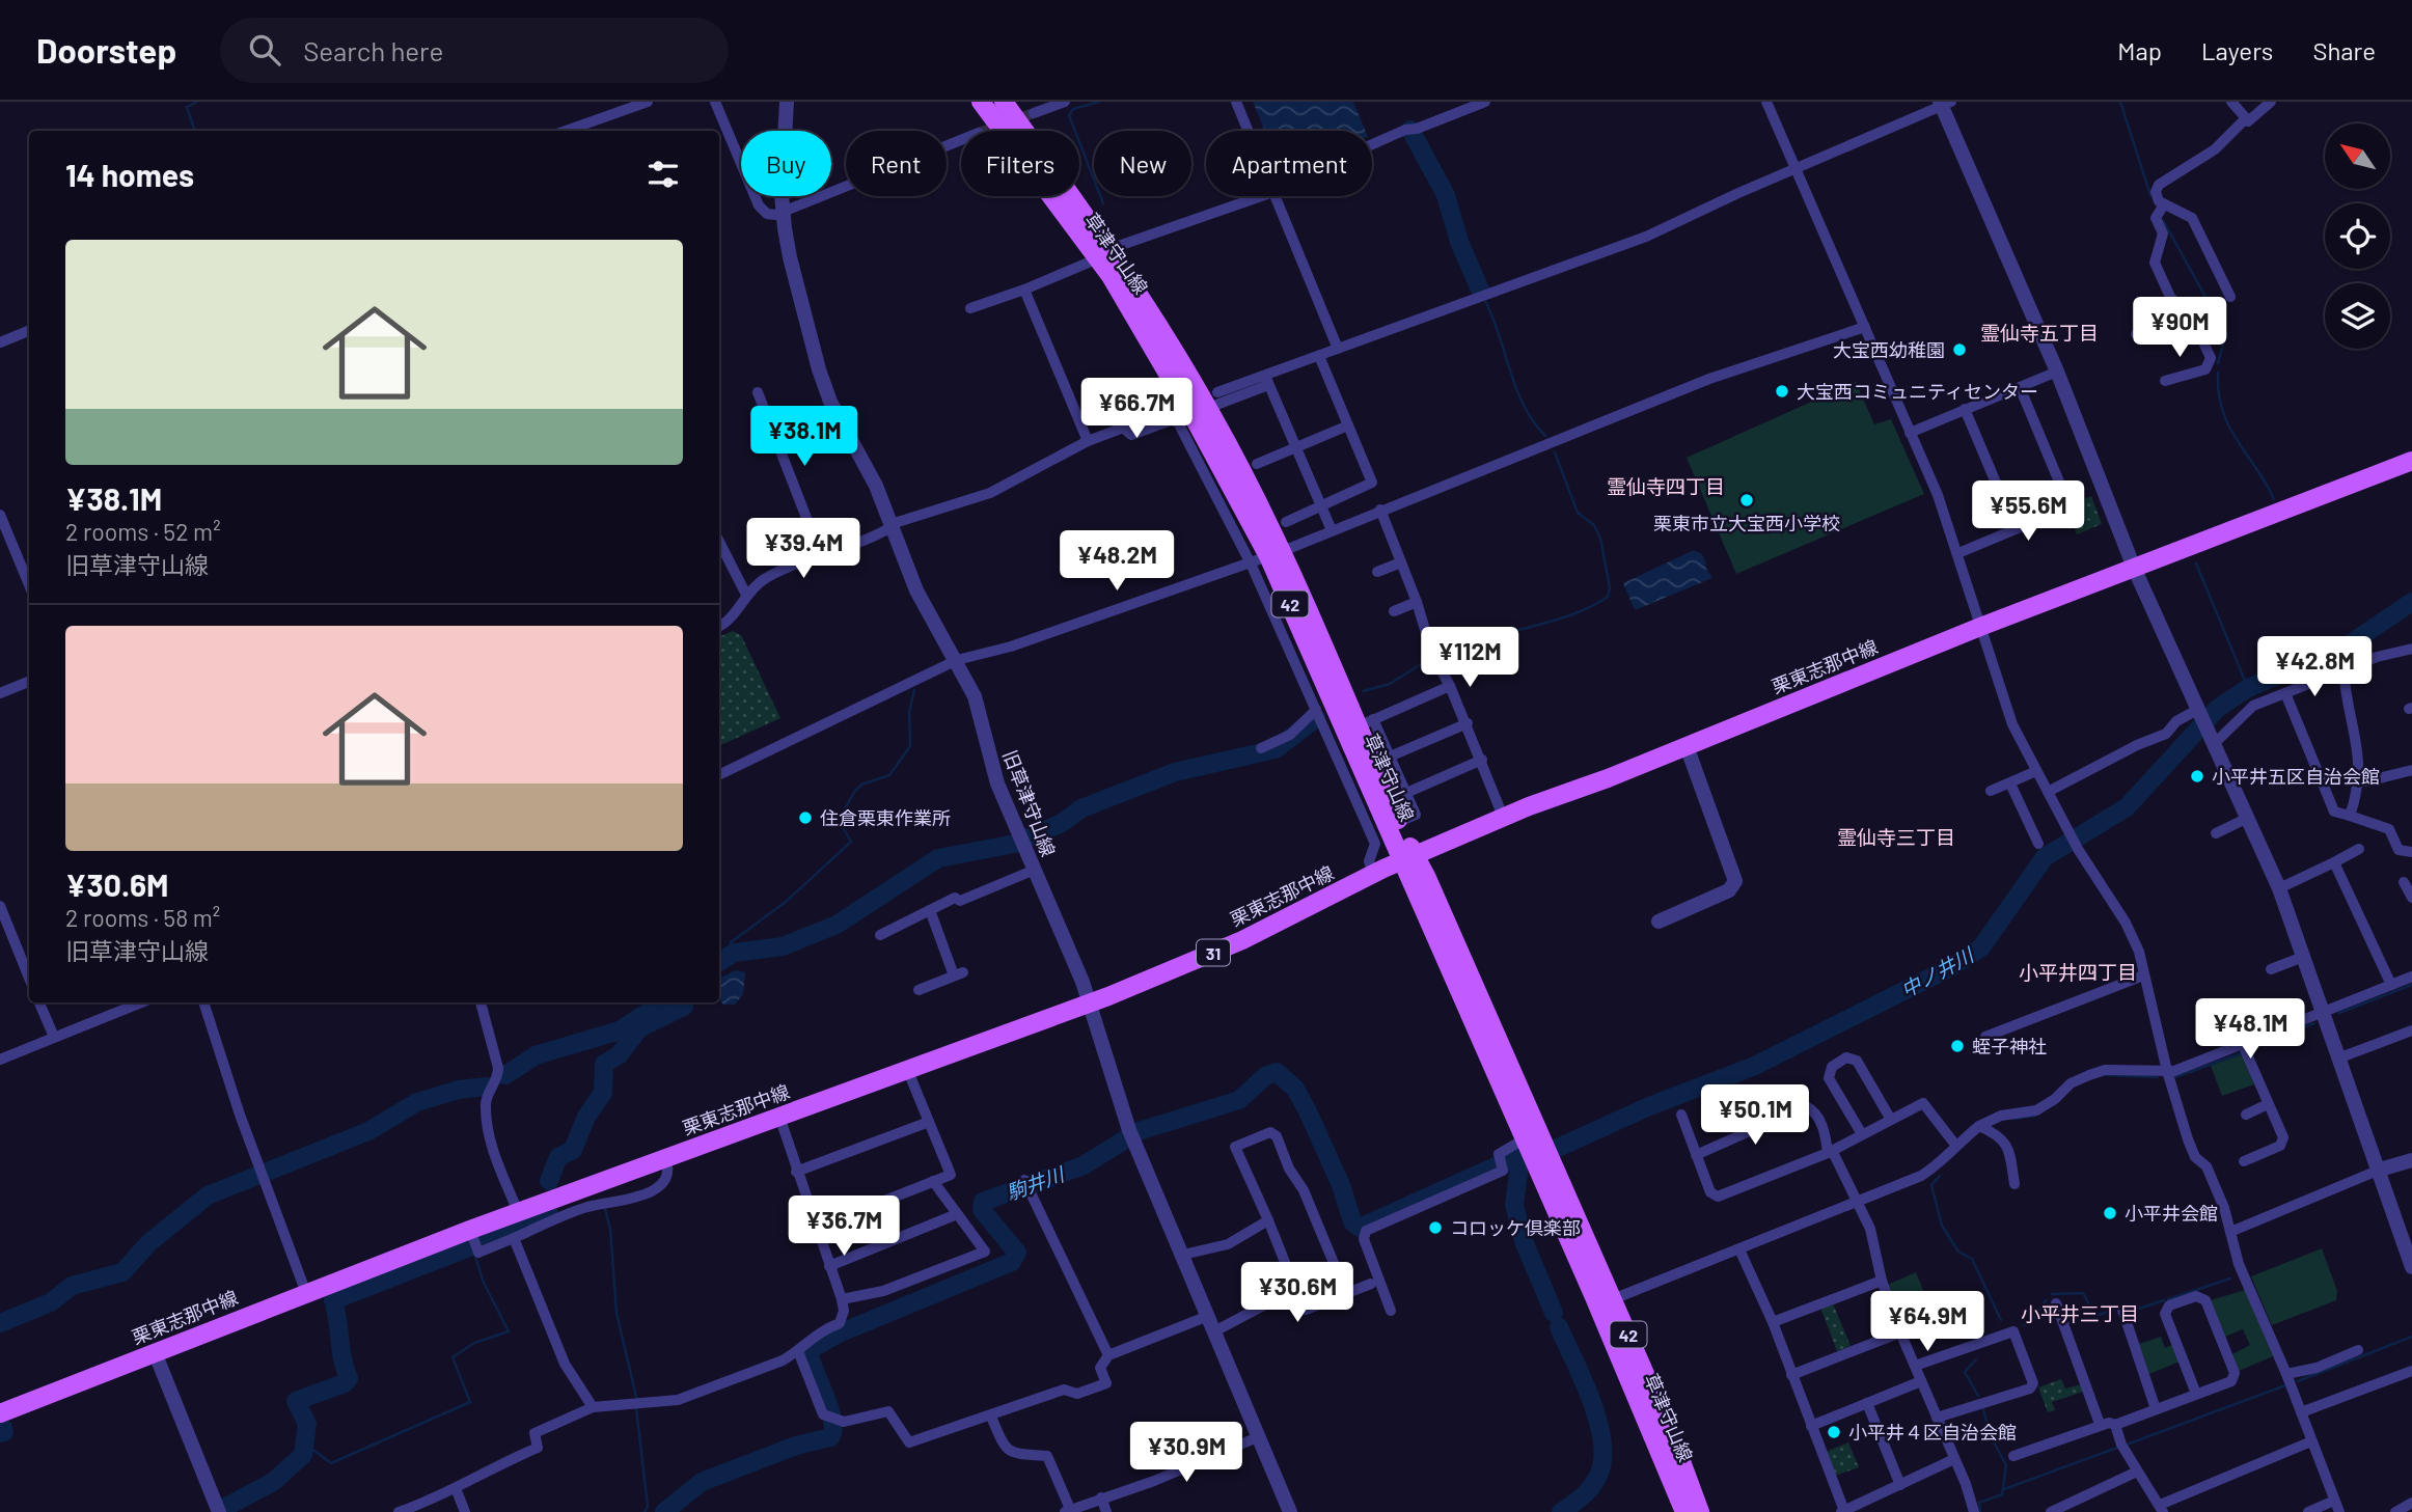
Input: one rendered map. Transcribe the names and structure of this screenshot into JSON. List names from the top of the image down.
{
  "streets": {
    "main road": [
      "草津守山線",
      "42",
      "栗東志那中線",
      "31"
    ],
    "street": ["旧草津守山線"]
  },
  "crossings": [
    ["草津守山線", "栗東志那中線"],
    ["栗東志那中線", "旧草津守山線"]
  ],
  "districts": [
    "霊仙寺五丁目",
    "霊仙寺四丁目",
    "霊仙寺三丁目",
    "小平井四丁目",
    "小平井三丁目"
  ],
  "water": ["中ノ井川", "駒井川"],
  "places": [
    "大宝西幼稚園",
    "大宝西コミュニティセンター",
    "栗東市立大宝西小学校",
    "小平井五区自治会館",
    "住倉栗東作業所",
    "蛭子神社",
    "小平井会館",
    "コロッケ倶楽部",
    "小平井４区自治会館"
  ],
  "north": "top left",
  "page": {
    "header": "Doorstep",
    "search": "Search here",
    "nav": ["Map", "Layers", "Share"],
    "chip": [
      "Buy",
      "Rent",
      "Filters",
      "New",
      "Apartment"
    ],
    "heading": "14 homes",
    "list": [
      {
        "name": "¥38.1M",
        "note": "2 rooms · 52 m² · 旧草津守山線"
      },
      {
        "name": "¥30.6M",
        "note": "2 rooms · 58 m² · 旧草津守山線"
      }
    ],
    "price": [
      "¥90M",
      "¥66.7M",
      "¥38.1M",
      "¥55.6M",
      "¥39.4M",
      "¥48.2M",
      "¥112M",
      "¥42.8M",
      "¥48.1M",
      "¥50.1M",
      "¥36.7M",
      "¥30.6M",
      "¥64.9M",
      "¥30.9M"
    ]
  }
}
